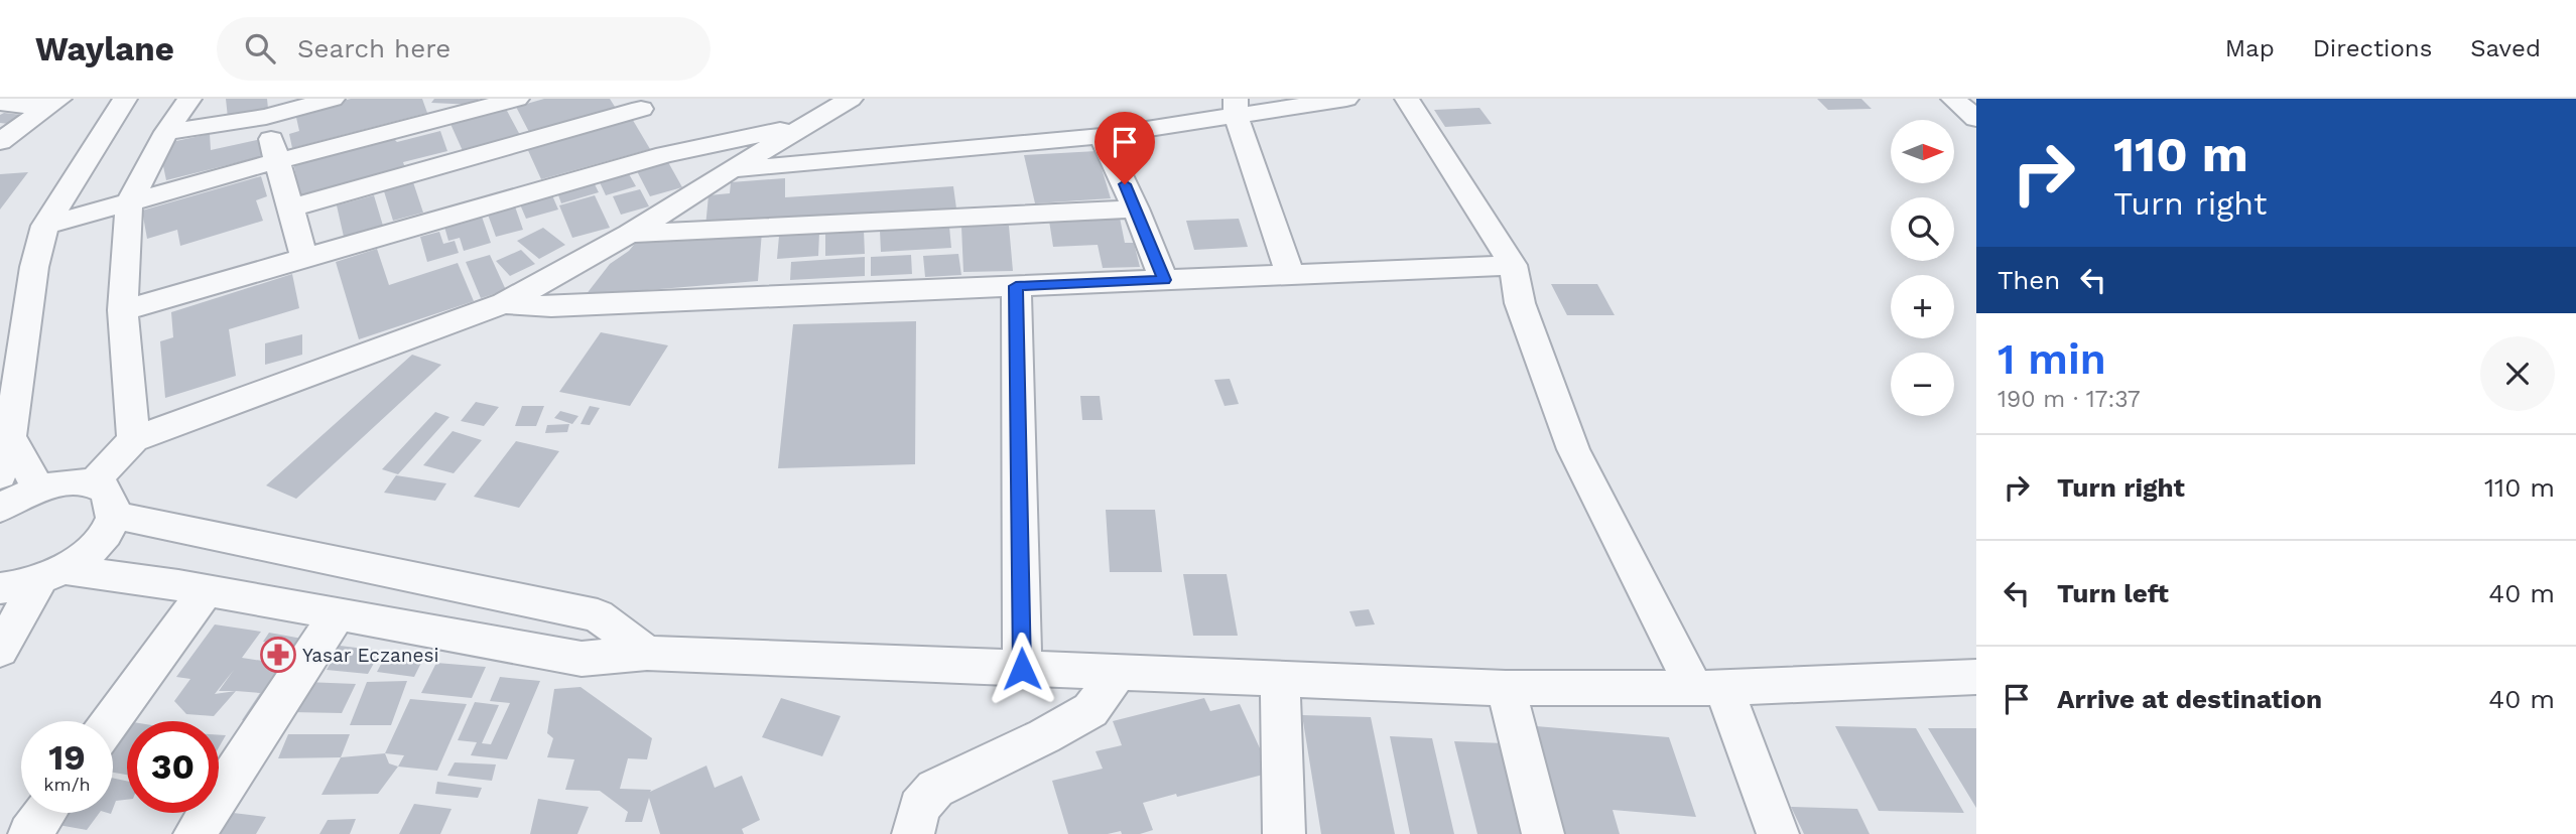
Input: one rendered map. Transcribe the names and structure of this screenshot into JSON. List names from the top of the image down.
{
  "places": {
    "pharmacy": ["Yasar Eczanesi"]
  },
  "north": "right",
  "page": {
    "header": "Waylane",
    "search": "Search here",
    "nav": ["Map", "Directions", "Saved"],
    "turn": ["110 m", "Turn right"],
    "map_buttons": ["+", "−"],
    "then": "Then",
    "heading": ["1 min", "190 m · 17:37"],
    "list": [
      {
        "name": "Turn right",
        "value": "110 m"
      },
      {
        "name": "Turn left",
        "value": "40 m"
      },
      {
        "name": "Arrive at destination",
        "value": "40 m"
      }
    ],
    "speed": "19 km/h",
    "limit": "30"
  }
}
